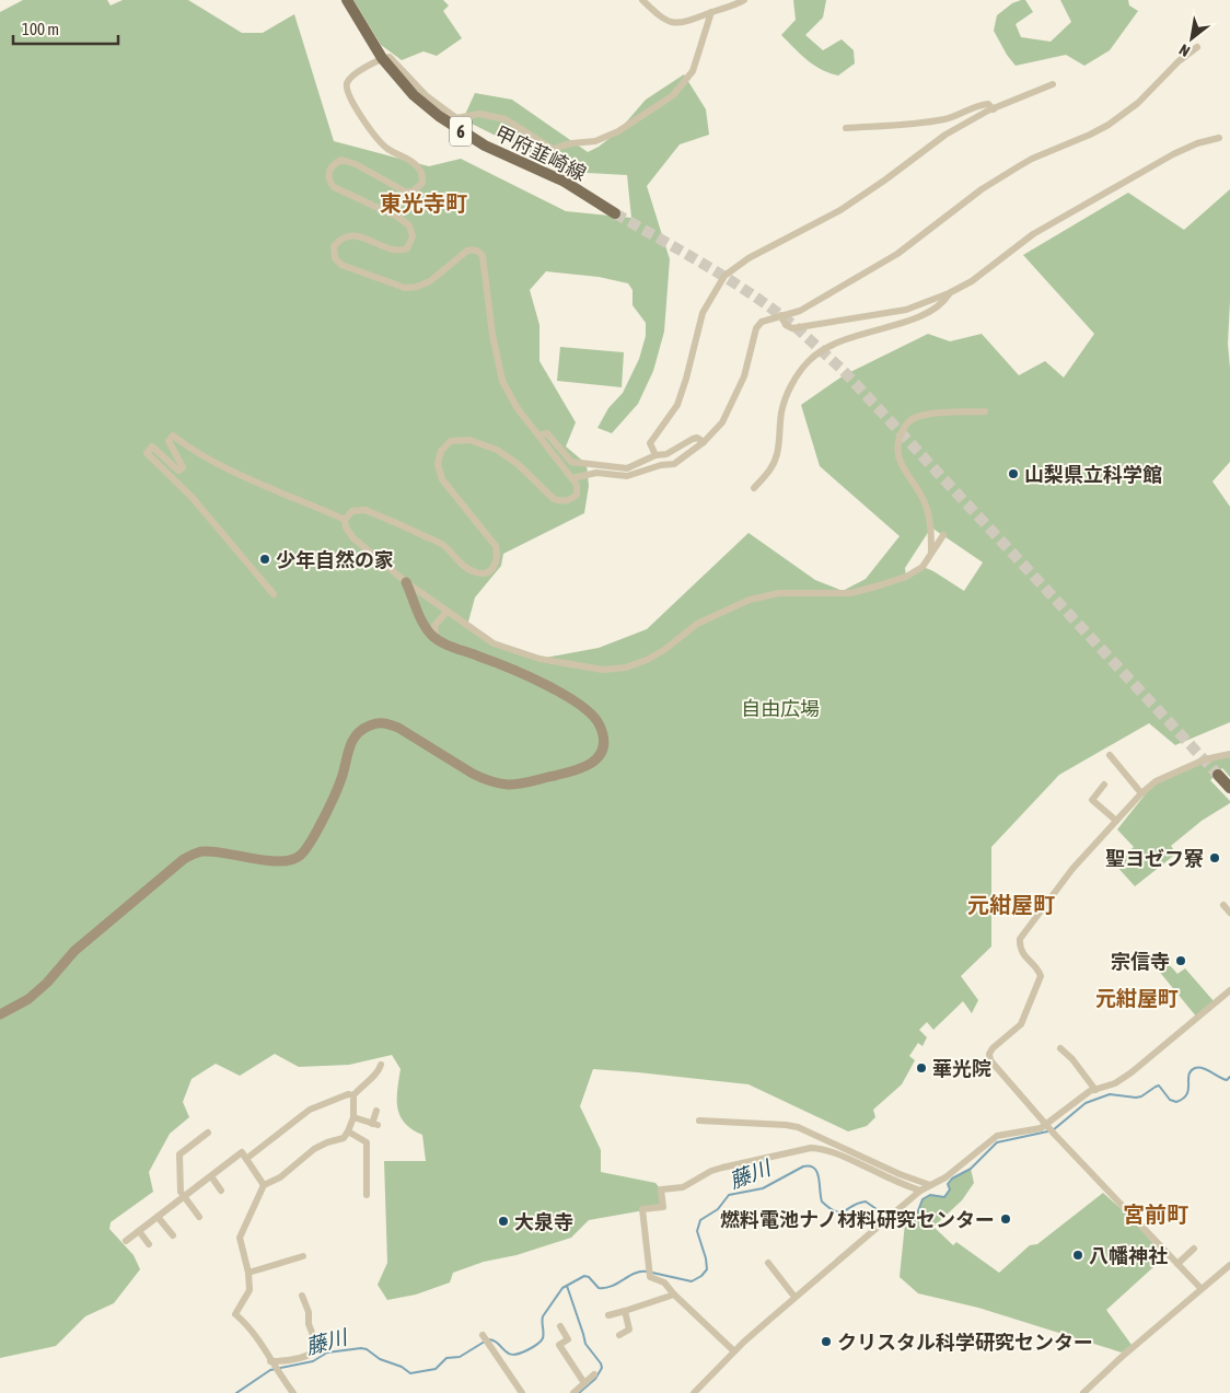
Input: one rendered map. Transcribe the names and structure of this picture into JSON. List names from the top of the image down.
{
  "streets": {
    "main road": ["6", "甲府韮崎線"]
  },
  "districts": [
    "東光寺町",
    "元紺屋町",
    "元紺屋町",
    "宮前町"
  ],
  "water": ["藤川"],
  "parks": ["自由広場"],
  "places": [
    "山梨県立科学館",
    "少年自然の家",
    "聖ヨゼフ寮",
    "宗信寺",
    "華光院",
    "燃料電池ナノ材料研究センター",
    "大泉寺",
    "八幡神社",
    "クリスタル科学研究センター"
  ],
  "scale_bar": "100 m",
  "north": "bottom left"
}
